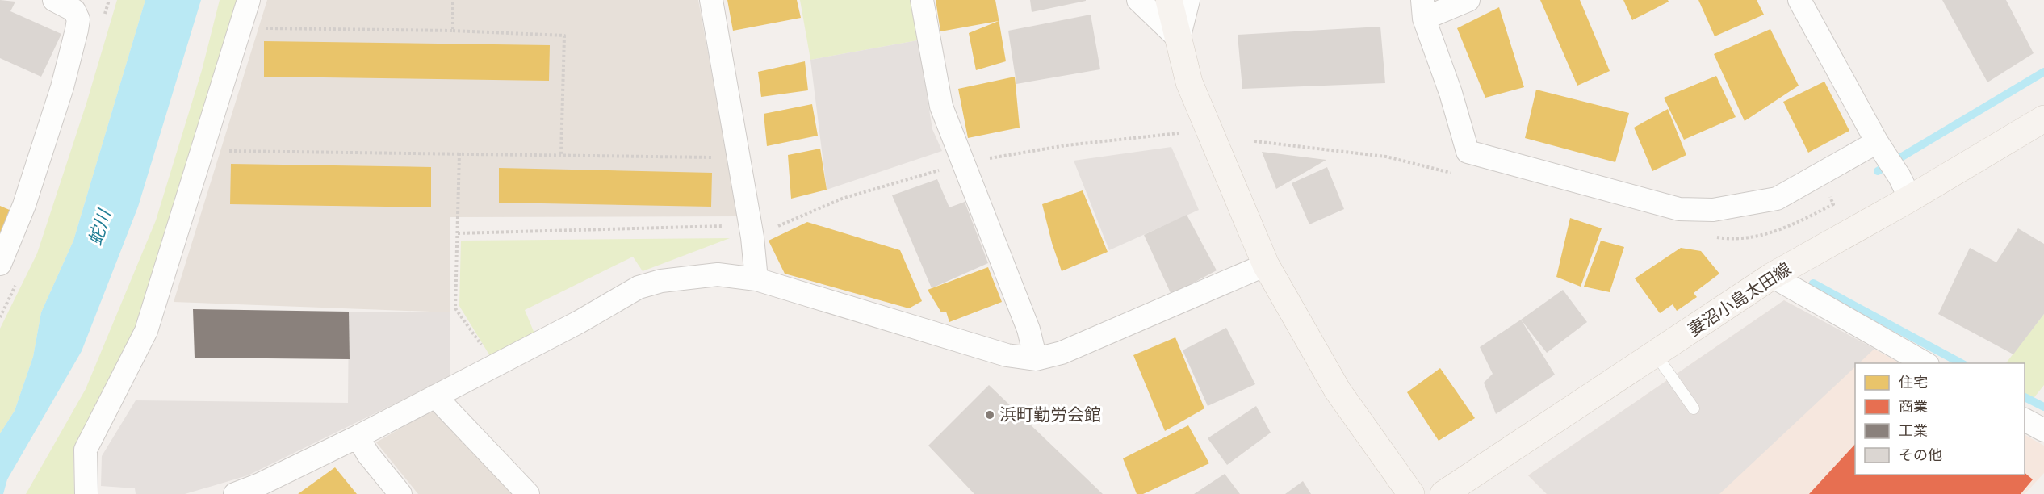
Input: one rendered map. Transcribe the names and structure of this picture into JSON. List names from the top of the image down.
{
  "streets": {
    "main road": ["妻沼小島太田線"]
  },
  "water": ["蛇川"],
  "places": ["浜町勤労会館"],
  "legend": [
    "住宅",
    "商業",
    "工業",
    "その他"
  ]
}
